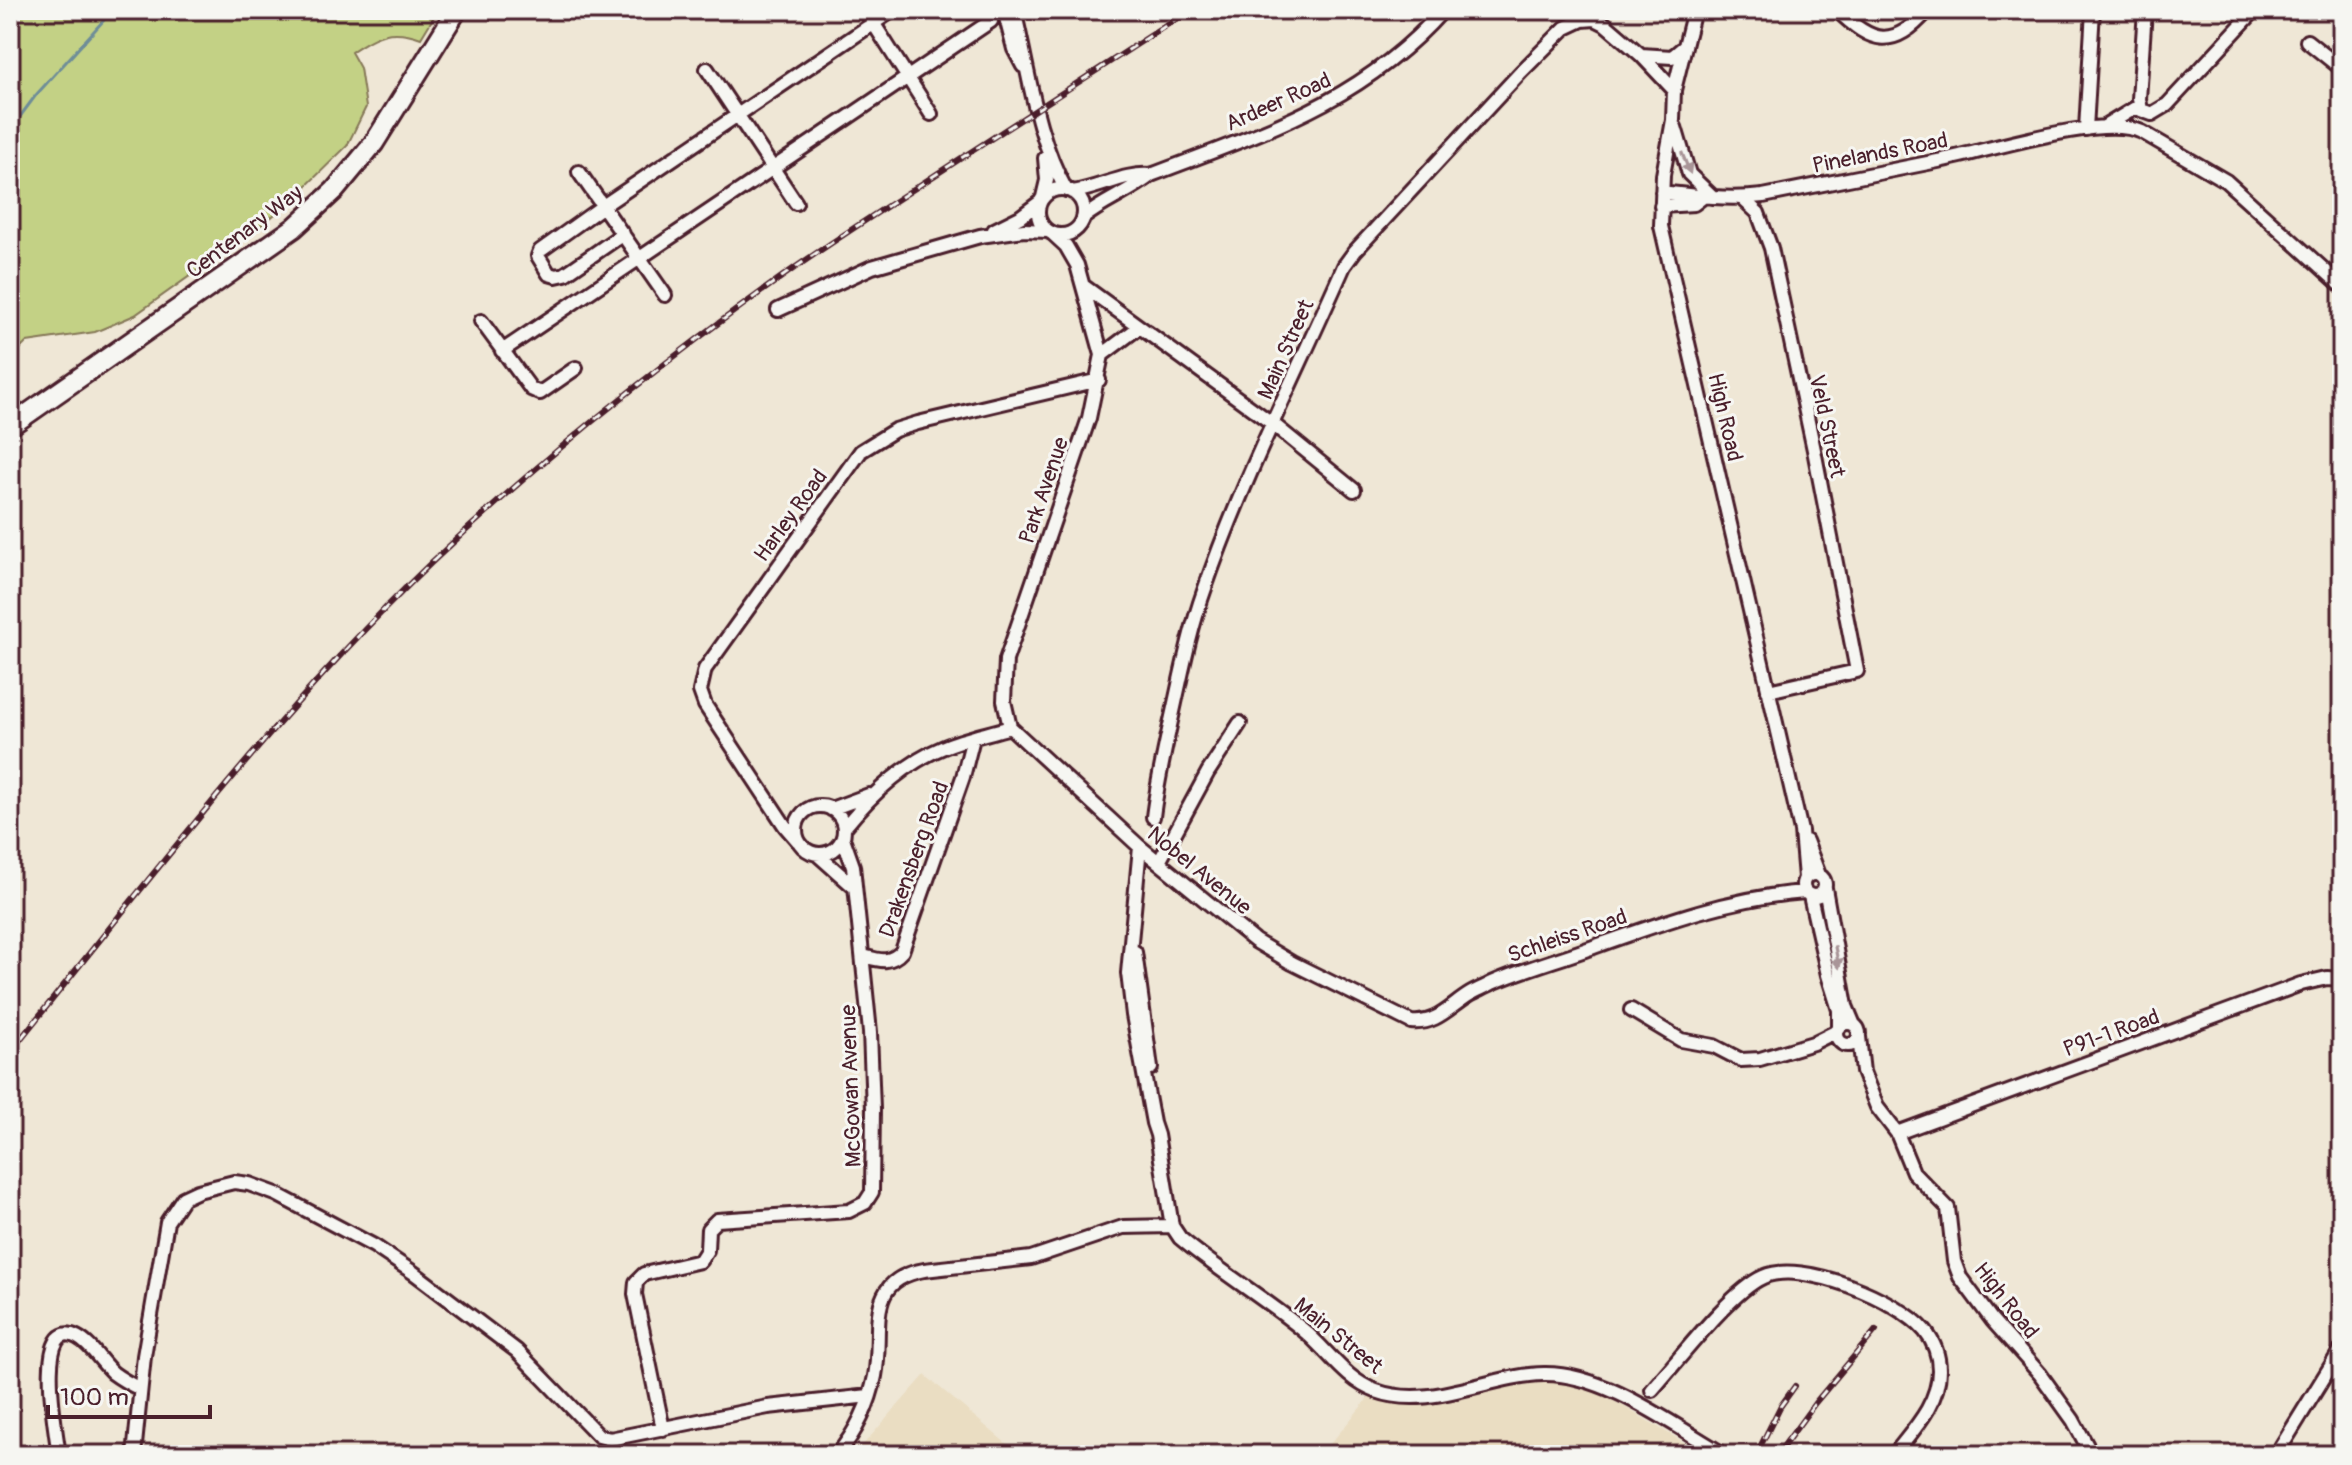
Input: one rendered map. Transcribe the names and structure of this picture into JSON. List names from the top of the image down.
{
  "streets": {
    "main road": ["Centenary Way"],
    "street": [
      "Ardeer Road",
      "Pinelands Road",
      "Main Street",
      "High Road",
      "Veld Street",
      "Park Avenue",
      "Harley Road",
      "Drakensberg Road",
      "Nobel Avenue",
      "Schleiss Road",
      "P91-1 Road",
      "McGowan Avenue"
    ]
  },
  "crossings": [
    ["Ardeer Road", "Park Avenue"],
    ["Pinelands Road", "High Road"],
    ["Pinelands Road", "Veld Street"],
    ["High Road", "Veld Street"],
    ["High Road", "Schleiss Road"],
    ["High Road", "P91-1 Road"],
    ["Park Avenue", "Harley Road"],
    ["Park Avenue", "Nobel Avenue"],
    ["Drakensberg Road", "McGowan Avenue"],
    ["Nobel Avenue", "Schleiss Road"]
  ],
  "scale_bar": "100 m"
}
